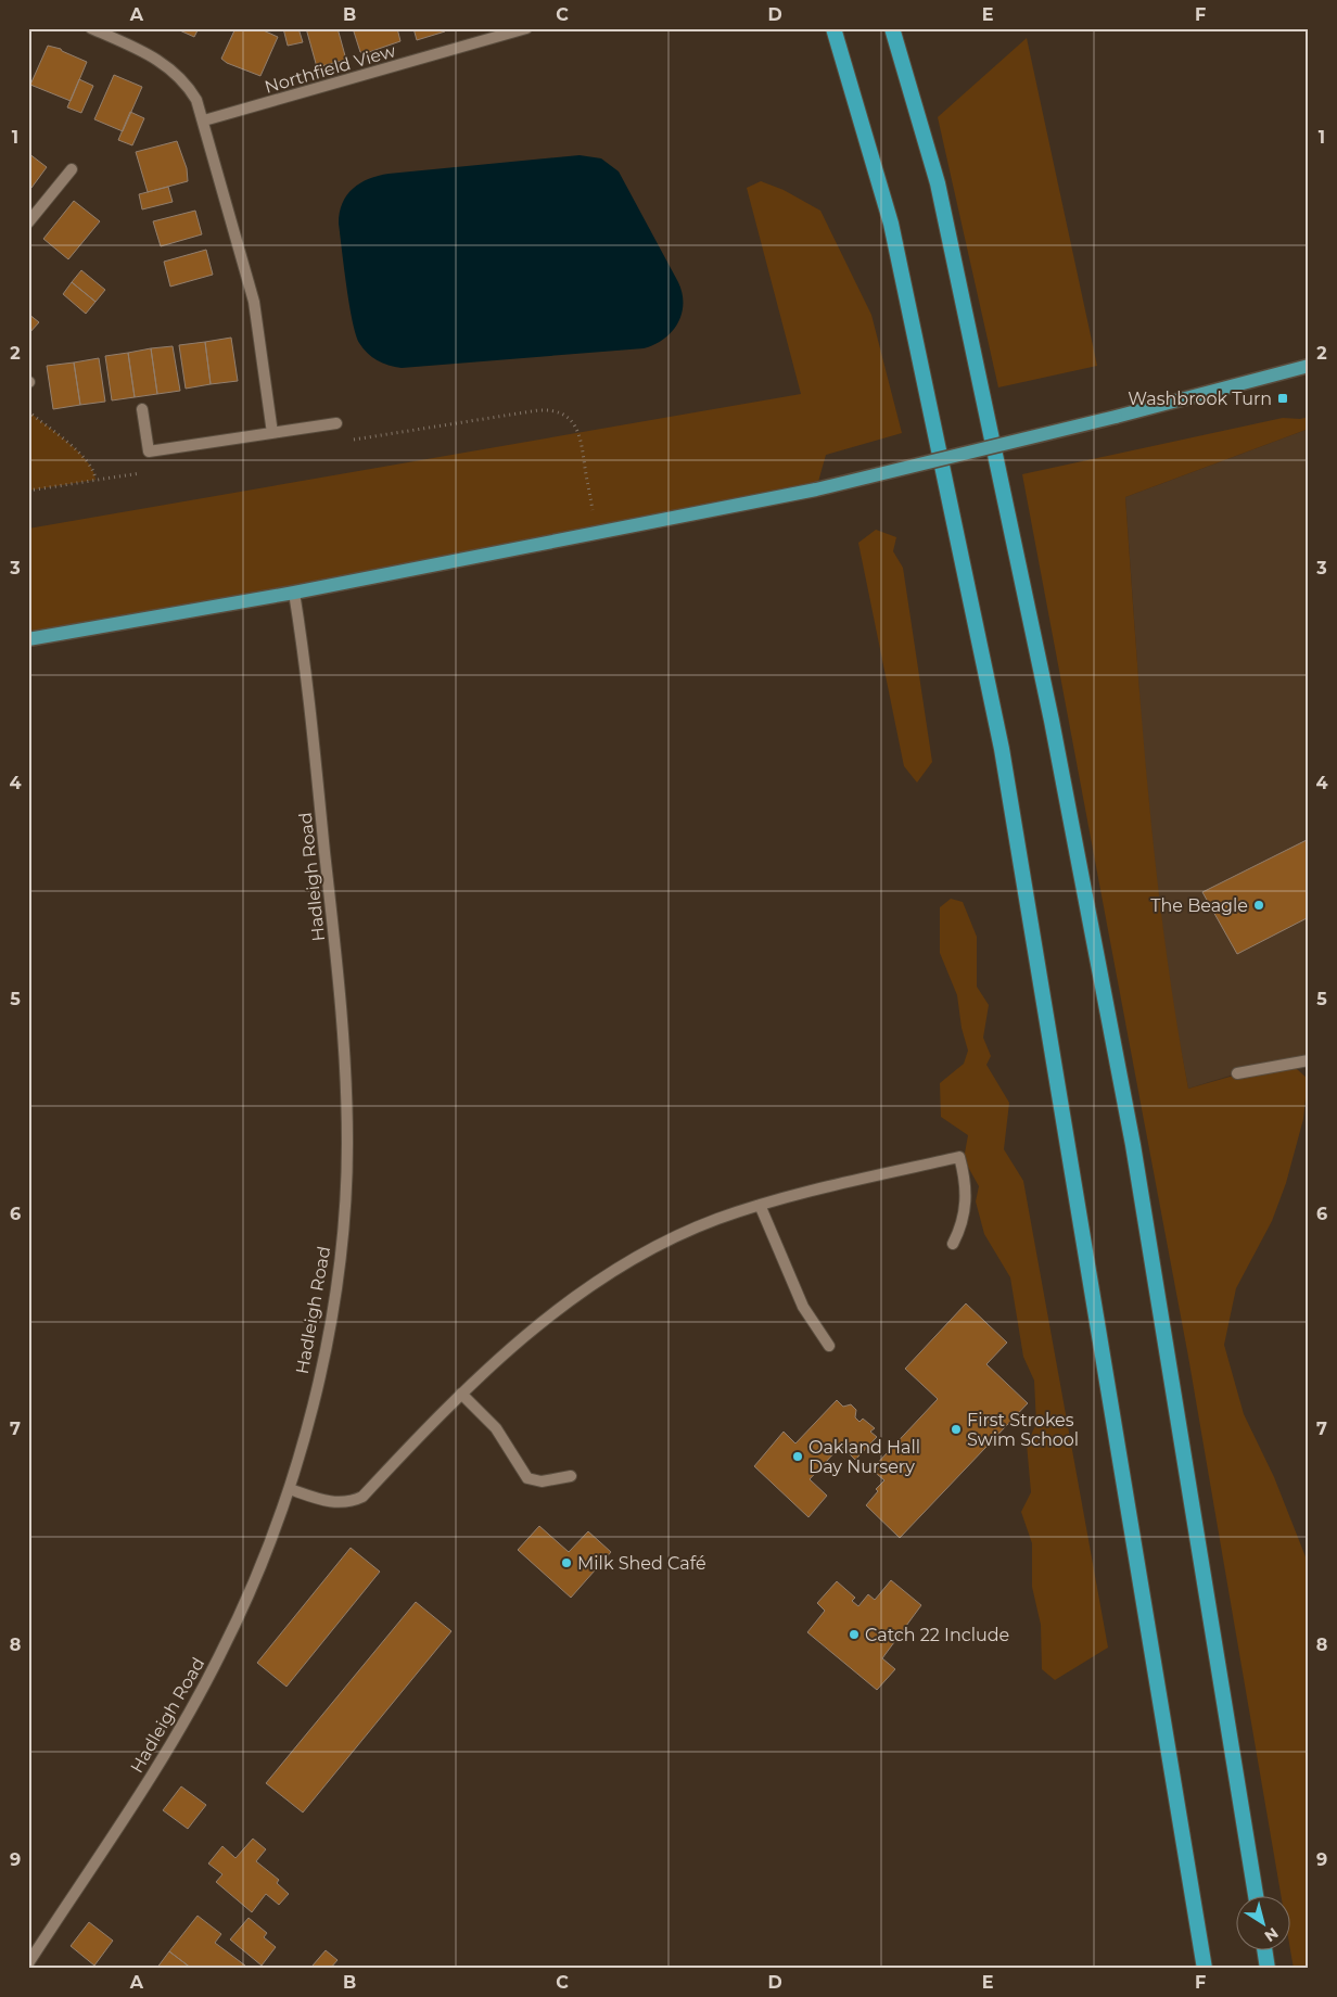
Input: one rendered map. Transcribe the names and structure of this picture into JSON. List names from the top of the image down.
{
  "streets": {
    "street": ["Northfield View", "Hadleigh Road"]
  },
  "places": {
    "transit": ["Washbrook Turn"],
    "other": [
      "The Beagle",
      "First Strokes Swim School",
      "Oakland Hall Day Nursery",
      "Milk Shed Café",
      "Catch 22 Include"
    ]
  },
  "north": "bottom right",
  "grid": {
    "columns": [
      "A",
      "B",
      "C",
      "D",
      "E",
      "F"
    ],
    "rows": [
      "1",
      "2",
      "3",
      "4",
      "5",
      "6",
      "7",
      "8",
      "9"
    ]
  }
}
